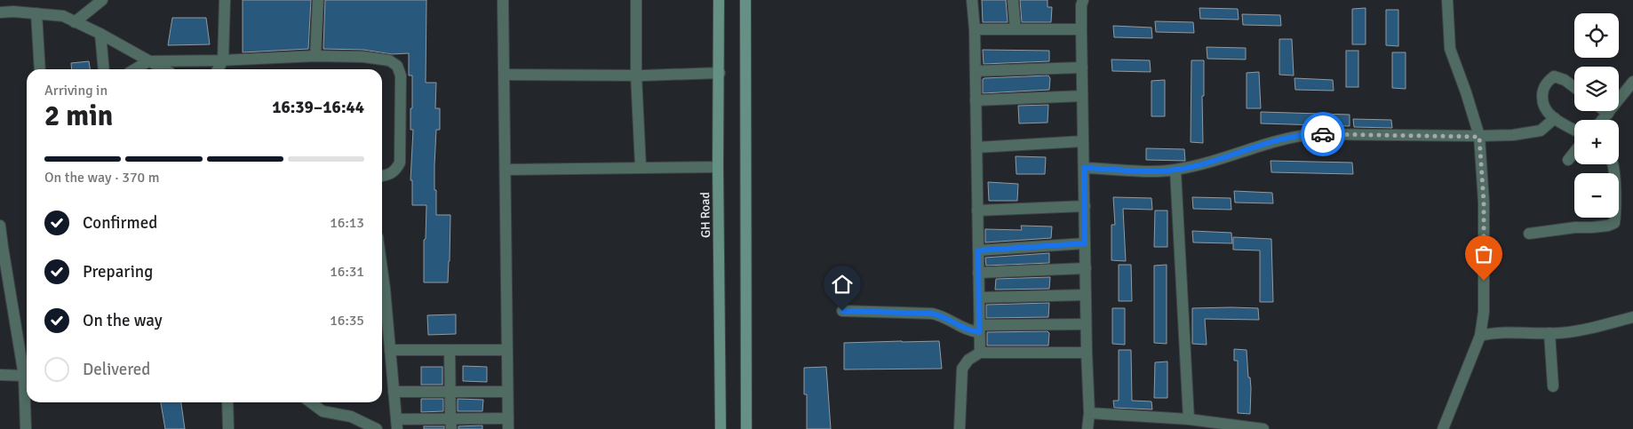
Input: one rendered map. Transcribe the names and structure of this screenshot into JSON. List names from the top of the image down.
{
  "streets": {
    "main road": ["GH Road"]
  },
  "page": {
    "map_buttons": ["+", "−"],
    "heading": ["2 min", "Arriving in", "16:39–16:44"],
    "bar": "On the way · 370 m",
    "list": [
      ["Confirmed", "16:13"],
      ["Preparing", "16:31"],
      ["On the way", "16:35"],
      "Delivered"
    ]
  }
}
